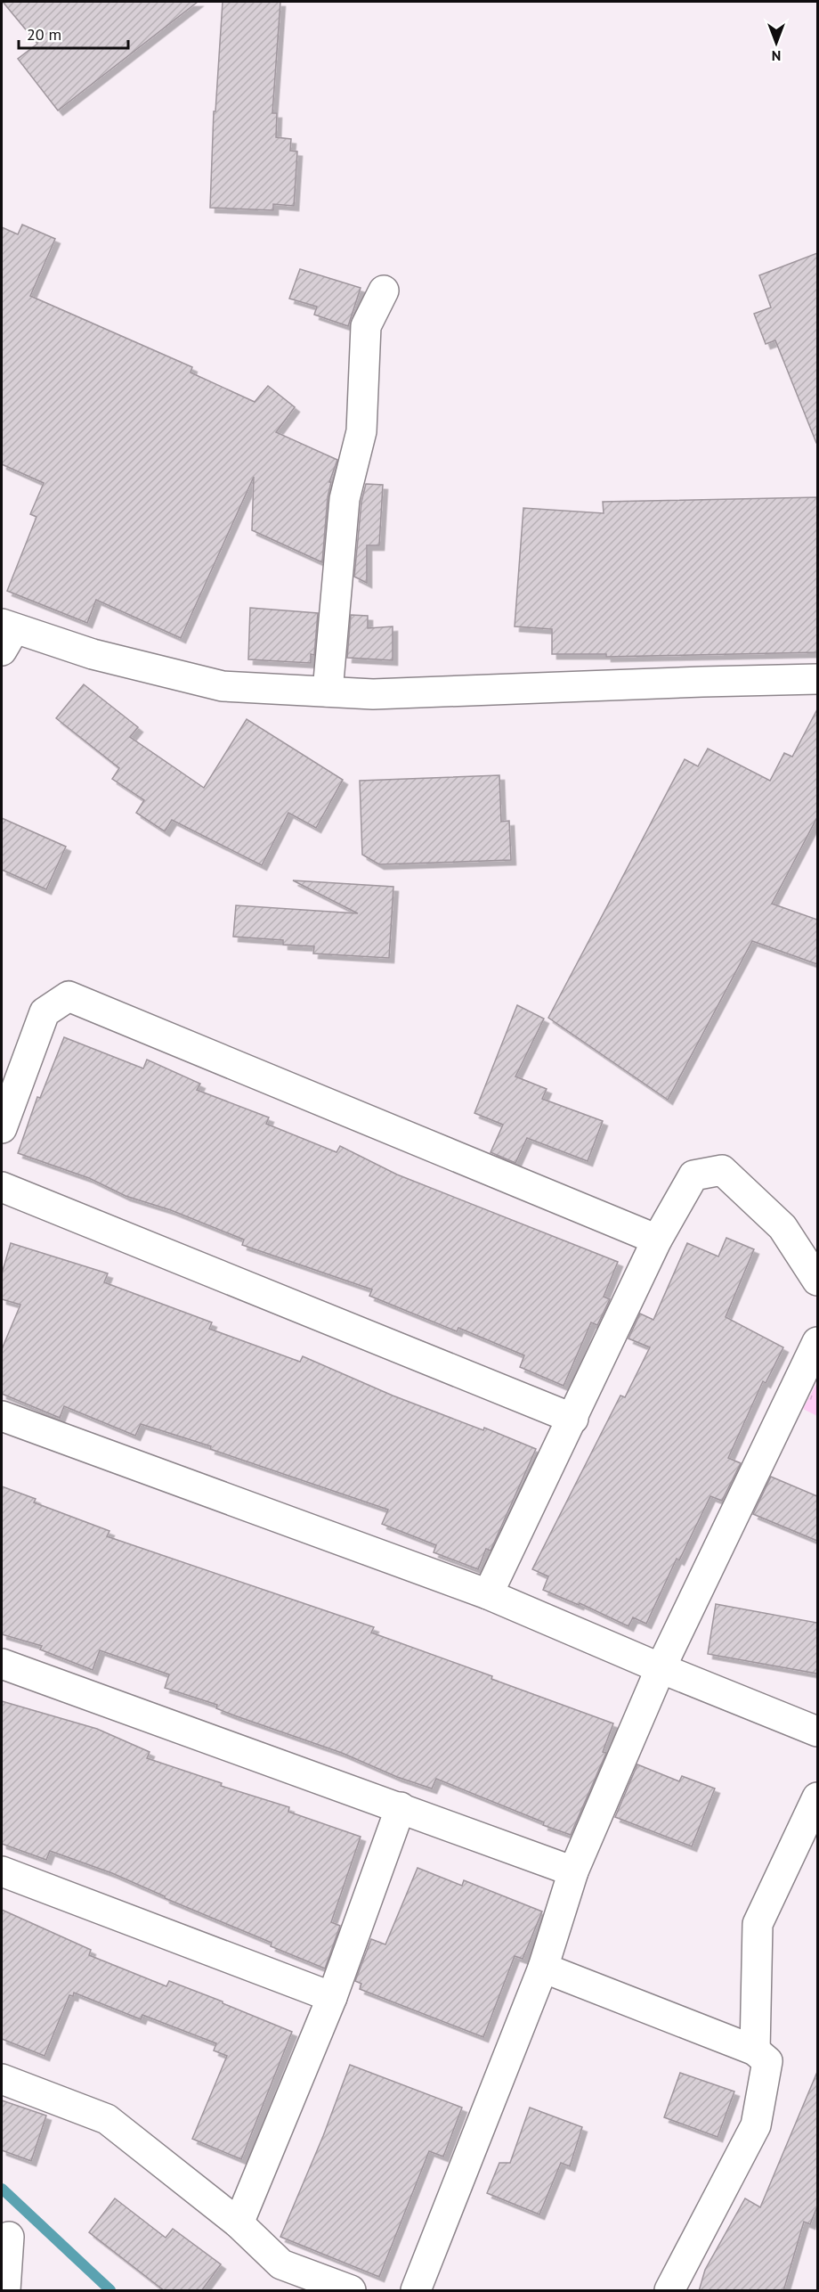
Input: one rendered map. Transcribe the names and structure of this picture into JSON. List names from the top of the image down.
{
  "scale_bar": "20 m",
  "north": "bottom"
}
